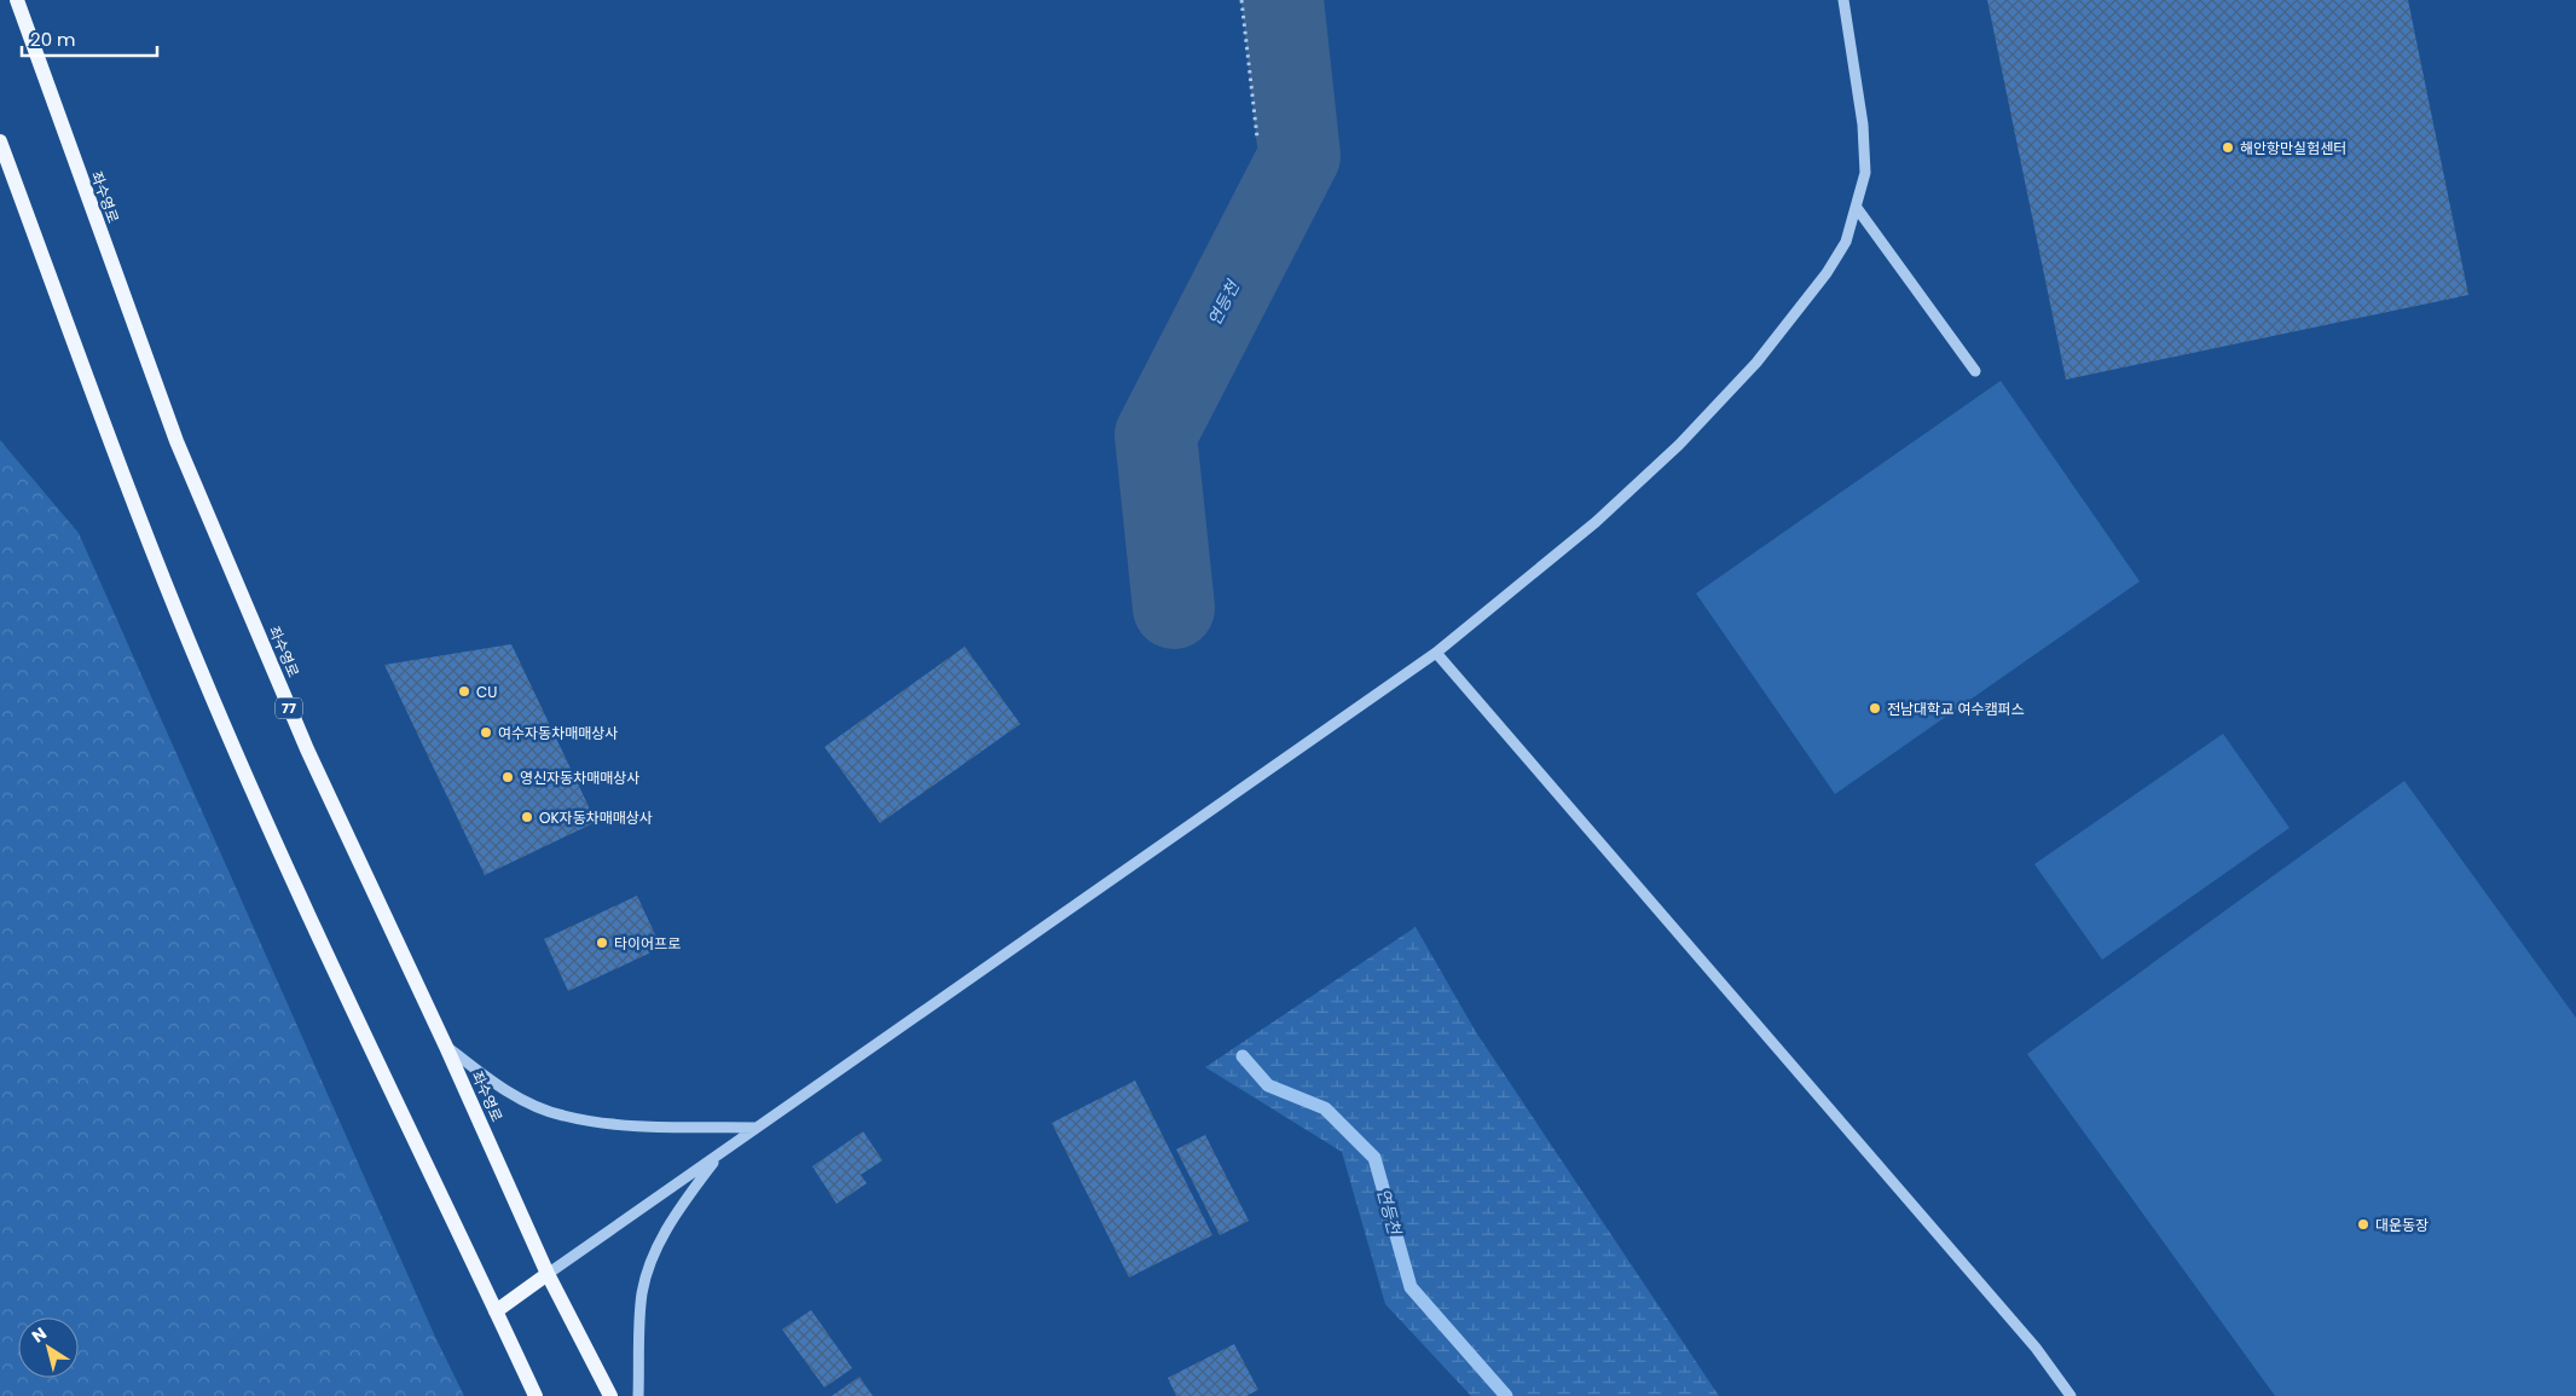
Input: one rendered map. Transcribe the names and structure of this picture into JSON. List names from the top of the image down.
{
  "streets": {
    "main road": ["좌수영로", "77"]
  },
  "water": ["연등천"],
  "places": [
    "해안항만실험센터",
    "CU",
    "전남대학교 여수캠퍼스",
    "여수자동차매매상사",
    "영신자동차매매상사",
    "OK자동차매매상사",
    "타이어프로",
    "대운동장"
  ],
  "scale_bar": "20 m",
  "north": "top left"
}
